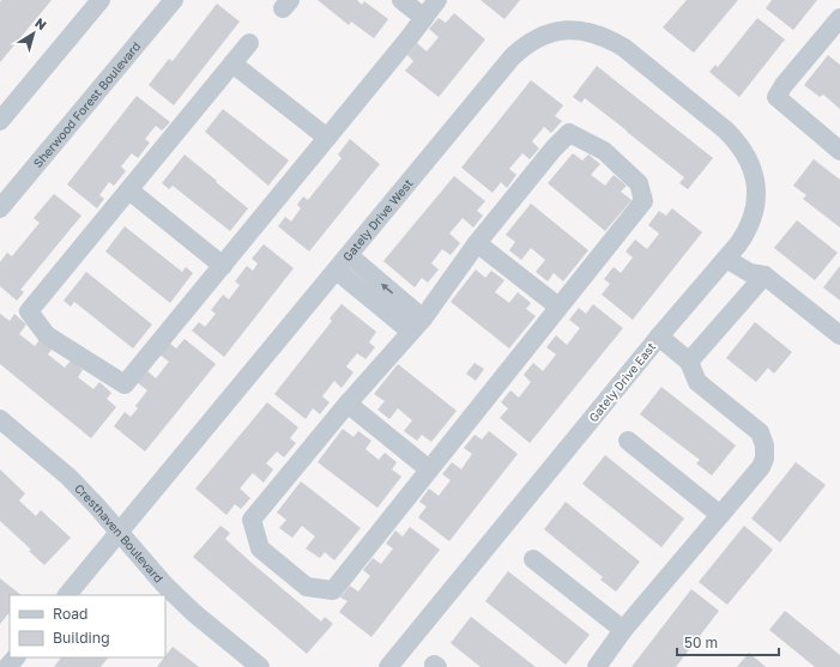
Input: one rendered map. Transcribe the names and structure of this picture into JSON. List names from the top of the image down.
{
  "streets": {
    "street": [
      "Sherwood Forest Boulevard",
      "Gately Drive West",
      "Gately Drive East",
      "Cresthaven Boulevard"
    ]
  },
  "crossings": [
    ["Gately Drive West", "Gately Drive East"],
    ["Gately Drive West", "Cresthaven Boulevard"]
  ],
  "legend": ["Road", "Building"],
  "scale_bar": "50 m",
  "north": "top right"
}
